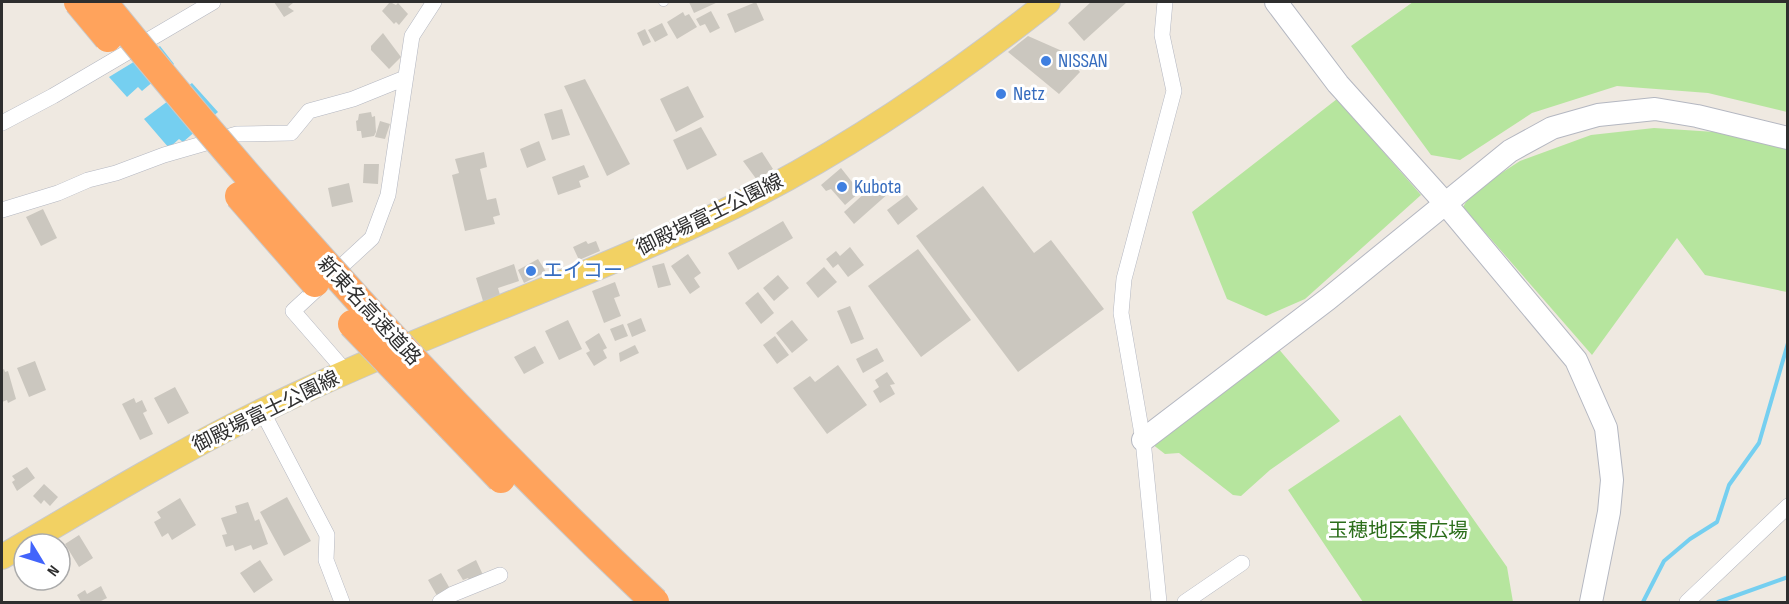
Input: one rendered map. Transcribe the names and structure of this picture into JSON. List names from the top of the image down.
{
  "streets": {
    "highway": ["新東名高速道路"],
    "main road": ["御殿場富士公園線"]
  },
  "parks": ["玉穂地区東広場"],
  "places": [
    "NISSAN",
    "Netz",
    "Kubota",
    "エイコー"
  ],
  "north": "bottom right"
}
